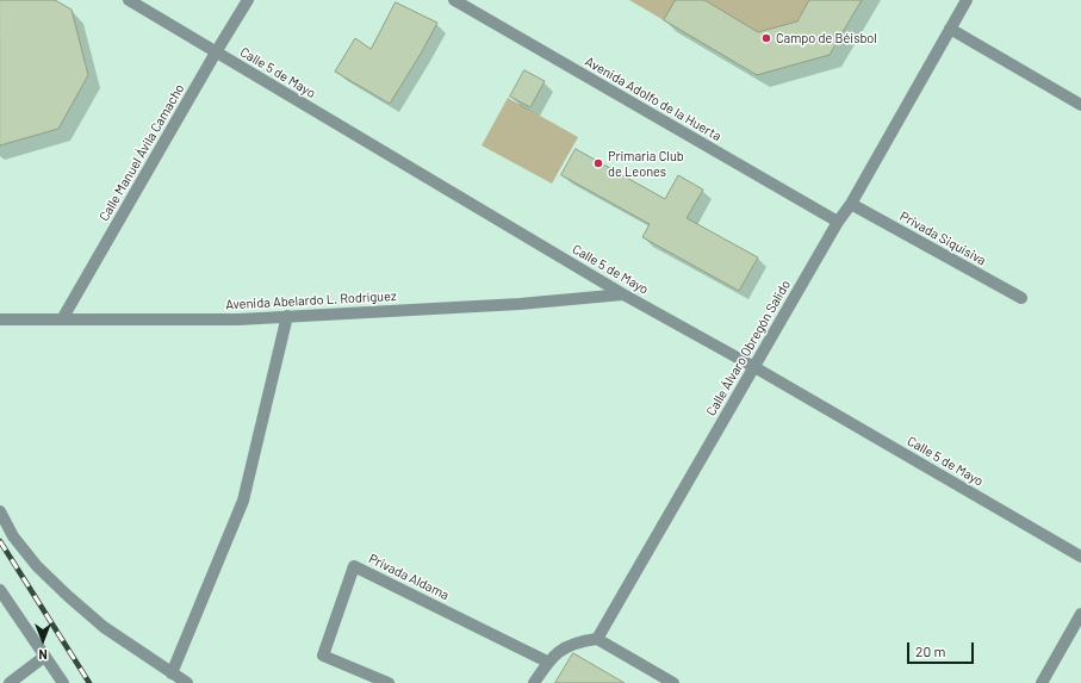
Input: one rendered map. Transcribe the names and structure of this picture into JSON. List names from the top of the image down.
{
  "streets": {
    "street": [
      "Calle 5 de Mayo",
      "Avenida Adolfo de la Huerta",
      "Calle Manuel Ávila Camacho",
      "Privada Siquisiva",
      "Avenida Abelardo L. Rodríguez",
      "Calle Álvaro Obregón Salido",
      "Privada Aldama"
    ]
  },
  "crossings": [
    ["Calle 5 de Mayo", "Calle Manuel Ávila Camacho"],
    ["Calle 5 de Mayo", "Avenida Abelardo L. Rodríguez"],
    ["Calle 5 de Mayo", "Calle Álvaro Obregón Salido"],
    ["Avenida Adolfo de la Huerta", "Calle Álvaro Obregón Salido"],
    ["Calle Manuel Ávila Camacho", "Avenida Abelardo L. Rodríguez"],
    ["Privada Siquisiva", "Calle Álvaro Obregón Salido"]
  ],
  "places": ["Campo de Béisbol", "Primaria Club de Leones"],
  "scale_bar": "20 m",
  "north": "bottom"
}
